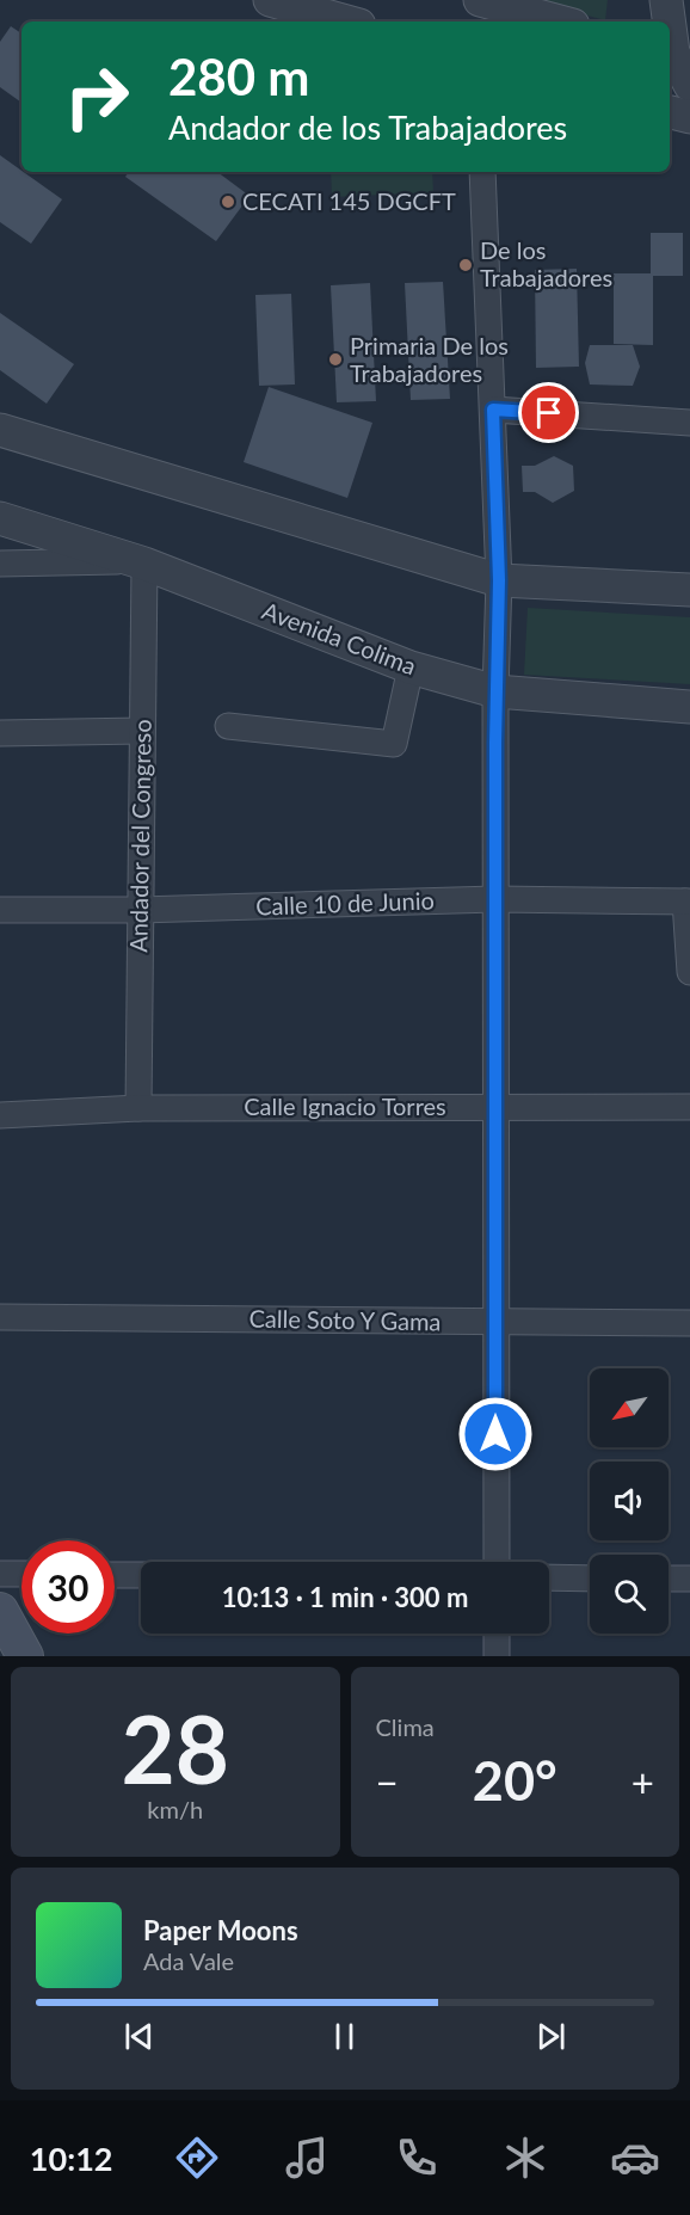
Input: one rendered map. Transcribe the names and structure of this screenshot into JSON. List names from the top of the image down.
{
  "streets": {
    "street": [
      "Avenida Colima",
      "Andador del Congreso",
      "Calle 10 de Junio",
      "Calle Ignacio Torres",
      "Calle Soto Y Gama"
    ]
  },
  "crossings": [
    ["Avenida Colima", "Andador del Congreso"],
    ["Andador del Congreso", "Calle 10 de Junio"],
    ["Andador del Congreso", "Calle Ignacio Torres"]
  ],
  "places": ["CECATI 145 DGCFT", "De los Trabajadores", "Primaria De los Trabajadores"],
  "north": "bottom left",
  "page": {
    "turn": ["280 m", "Andador de los Trabajadores"],
    "limit": "30",
    "trip": "10:13 · 1 min · 300 m",
    "tile": [
      ["28", "km/h"],
      "Clima"
    ],
    "heat": ["−", "20°", "+"],
    "song": ["Paper Moons", "Ada Vale"],
    "tabs": "10:12"
  }
}
